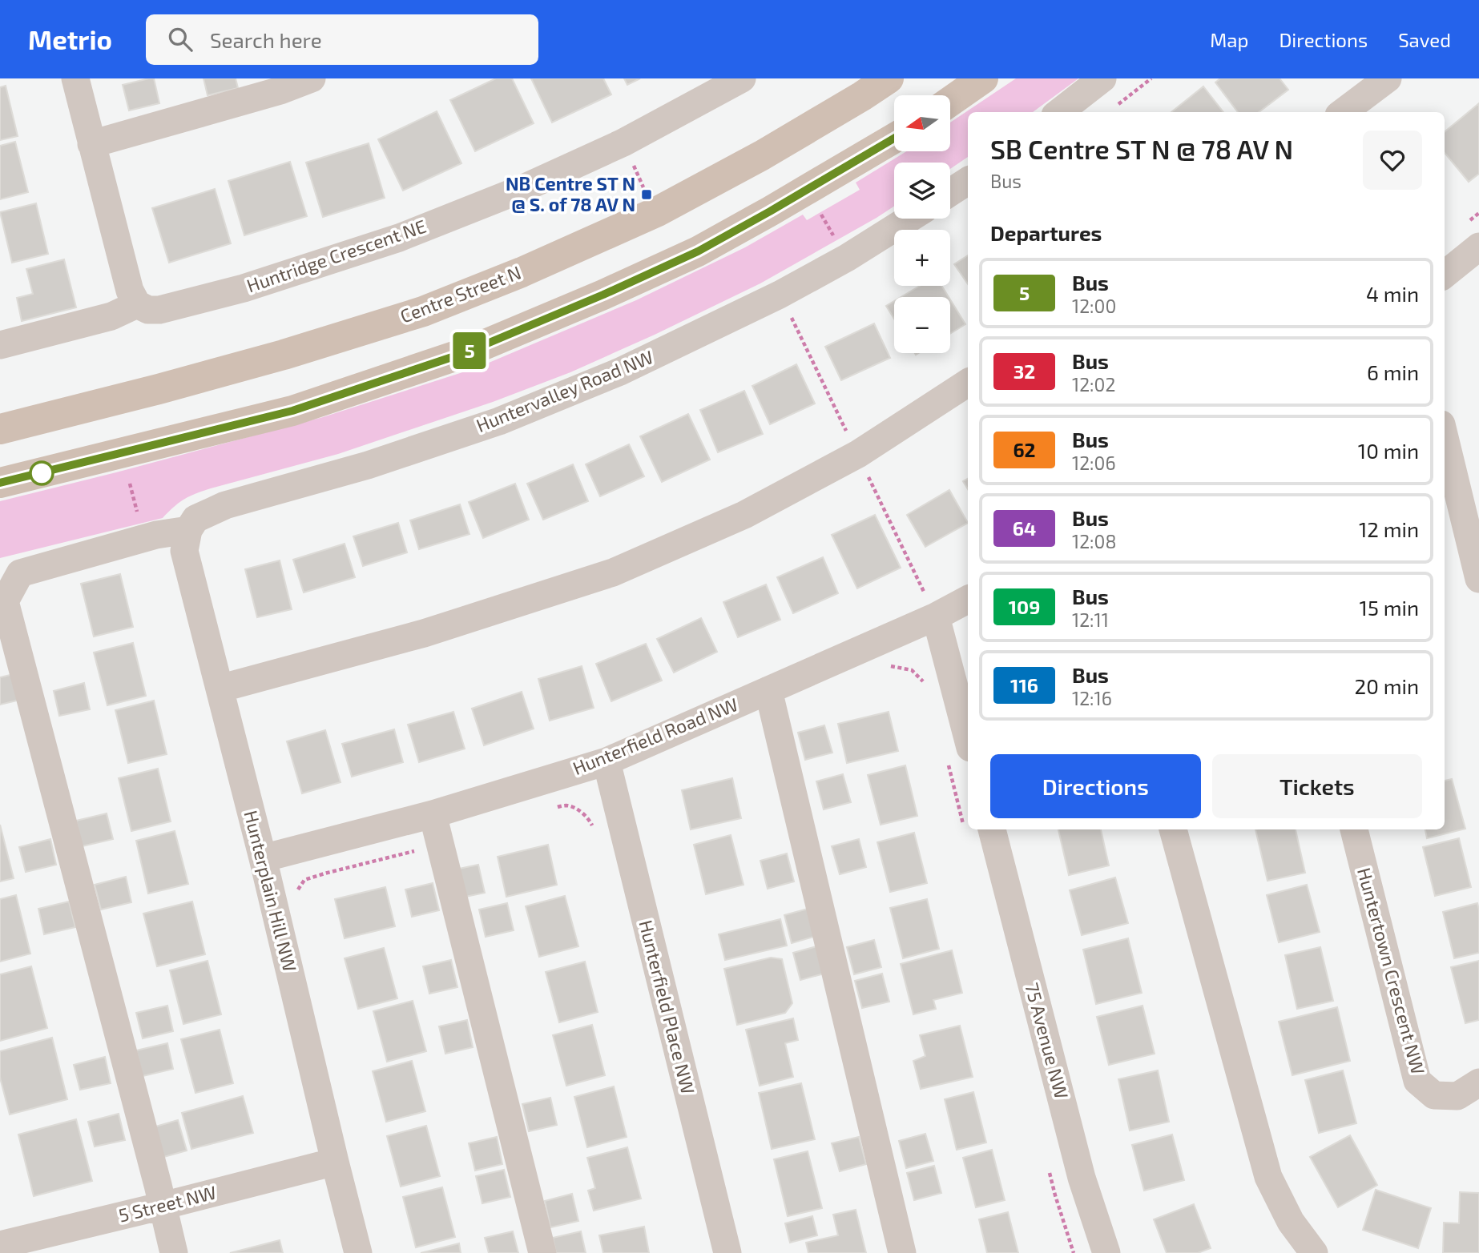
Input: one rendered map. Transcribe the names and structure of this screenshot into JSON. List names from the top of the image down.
{
  "streets": {
    "main road": ["Centre Street N"],
    "street": [
      "Huntridge Crescent NE",
      "Huntervalley Road NW",
      "Hunterfield Road NW",
      "Hunterplain Hill NW",
      "Huntertown Crescent NW",
      "Hunterfield Place NW",
      "75 Avenue NW",
      "5 Street NW"
    ]
  },
  "crossings": [
    ["Huntervalley Road NW", "Hunterplain Hill NW"],
    ["Hunterfield Road NW", "Hunterplain Hill NW"],
    ["Hunterfield Road NW", "Hunterfield Place NW"],
    ["Hunterplain Hill NW", "5 Street NW"]
  ],
  "places": {
    "transit": ["NB Centre ST N @ S. of 78 AV N"]
  },
  "lines": ["bus line 5"],
  "north": "left",
  "page": {
    "header": "Metrio",
    "search": "Search here",
    "nav": ["Map", "Directions", "Saved"],
    "on_map": "5",
    "map_buttons": ["+", "−"],
    "heading": [
      ["SB Centre ST N @ 78 AV N", "Bus"],
      "Departures"
    ],
    "list": [
      {
        "mark": "5",
        "name": "Bus",
        "note": "12:00",
        "value": "4 min"
      },
      {
        "mark": "32",
        "name": "Bus",
        "note": "12:02",
        "value": "6 min"
      },
      {
        "mark": "62",
        "name": "Bus",
        "note": "12:06",
        "value": "10 min"
      },
      {
        "mark": "64",
        "name": "Bus",
        "note": "12:08",
        "value": "12 min"
      },
      {
        "mark": "109",
        "name": "Bus",
        "note": "12:11",
        "value": "15 min"
      },
      {
        "mark": "116",
        "name": "Bus",
        "note": "12:16",
        "value": "20 min"
      }
    ],
    "buttons": ["Directions", "Tickets"]
  }
}
